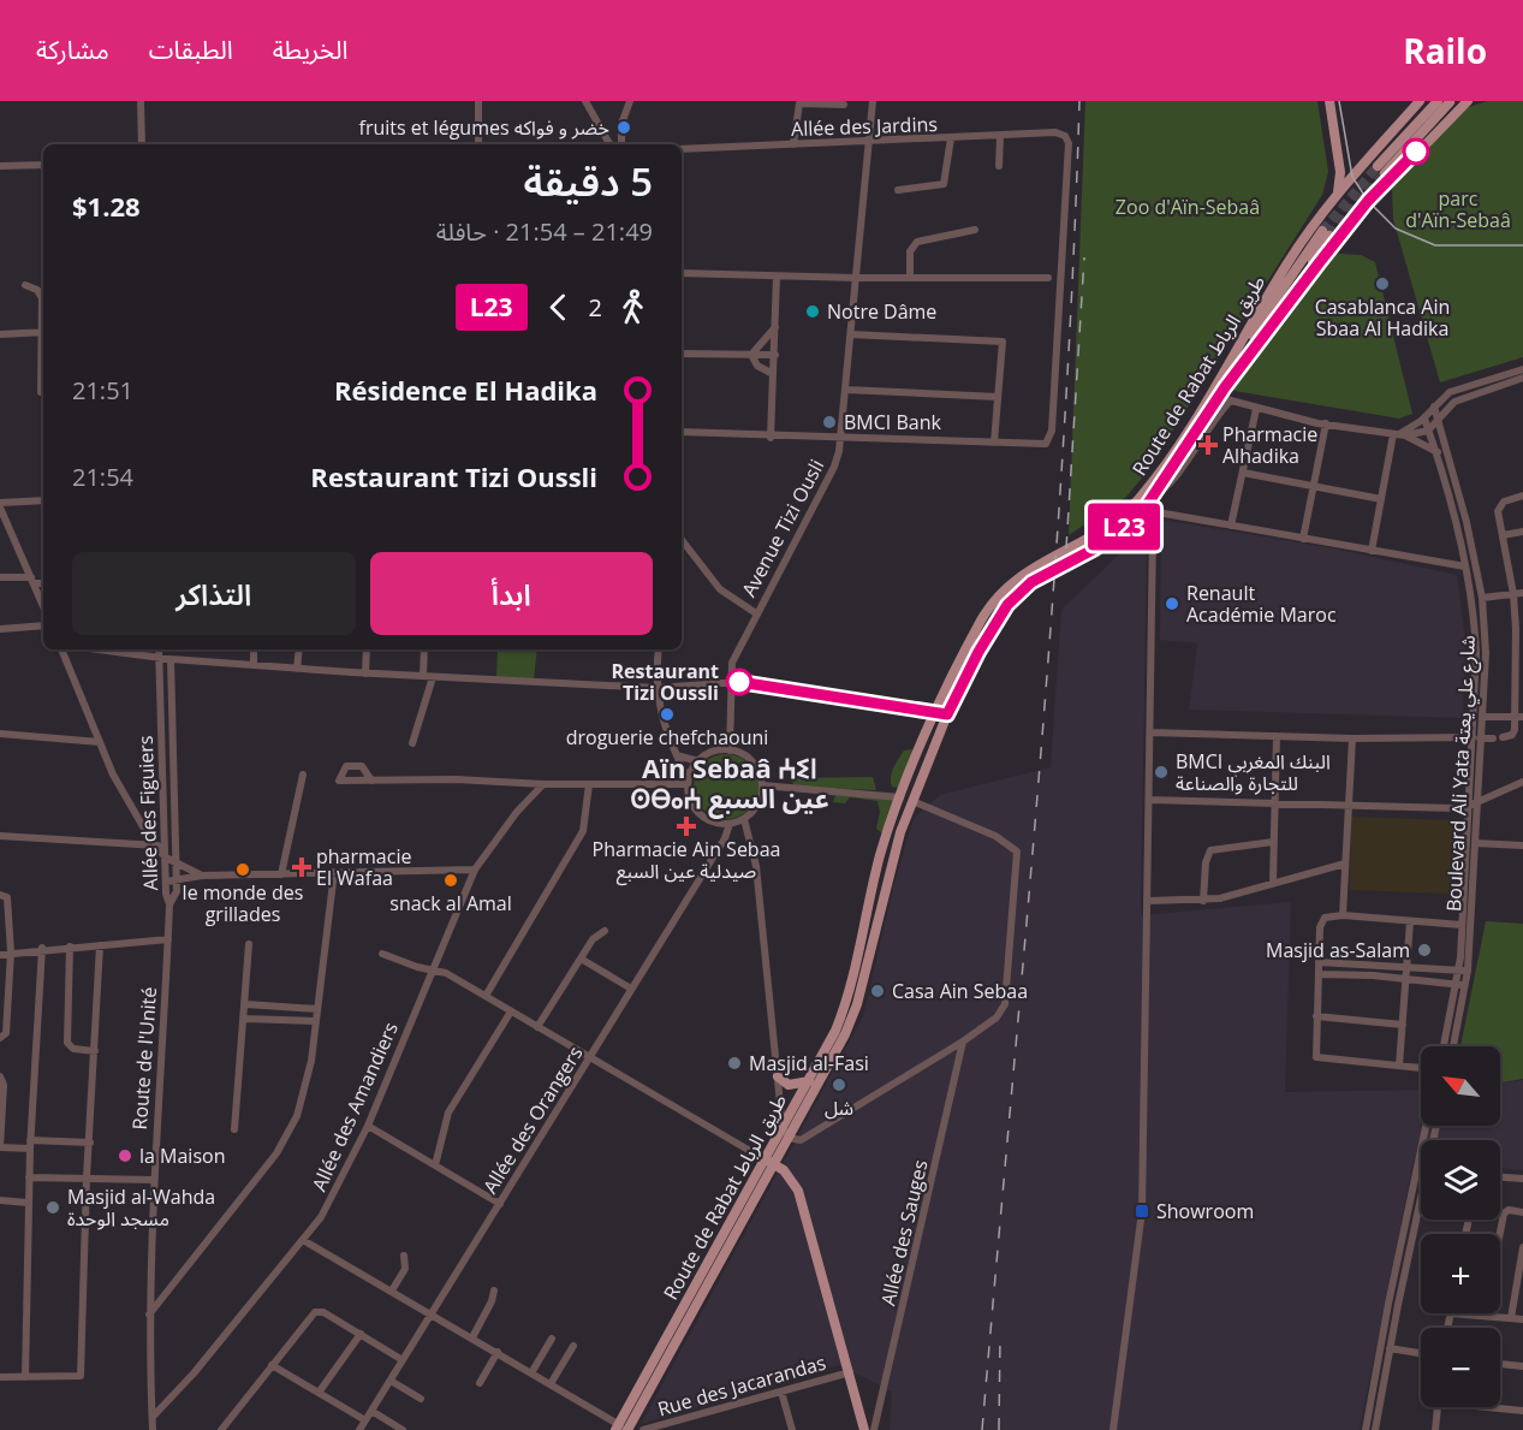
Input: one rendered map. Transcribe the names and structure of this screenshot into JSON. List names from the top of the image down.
{
  "streets": {
    "main road": ["Route de Rabat طريق الرباط"],
    "street": [
      "Allée des Jardins",
      "Avenue Tizi Ousli",
      "Boulevard Ali Yata شارع علي يعتة",
      "Allée des Figuiers",
      "Route de l'Unité",
      "Allée des Amandiers",
      "Allée des Orangers",
      "Allée des Sauges",
      "Rue des Jacarandas"
    ]
  },
  "crossings": [
    ["Allée des Jardins", "Avenue Tizi Ousli"],
    ["Avenue Tizi Ousli", "Allée des Orangers"],
    ["Allée des Figuiers", "Route de l'Unité"],
    ["Route de l'Unité", "Allée des Amandiers"]
  ],
  "districts": ["Aïn Sebaâ ⵄⵉⵏ ⵙⴱⴰⵄ عين السبع"],
  "parks": ["parc d'Aïn-Sebaâ", "Zoo d'Aïn-Sebaâ"],
  "places": {
    "other": [
      "fruits et légumes خضر و فواكه",
      "Casablanca Ain Sbaa Al Hadika",
      "Notre Dâme",
      "BMCI Bank",
      "Renault Académie Maroc",
      "Restaurant Tizi Oussli",
      "droguerie chefchaouni",
      "BMCI البنك المغربي للتجارة والصناعة",
      "le monde des grillades",
      "snack al Amal",
      "Masjid as-Salam",
      "Casa Ain Sebaa",
      "Masjid al-Fasi",
      "شل",
      "la Maison",
      "Masjid al-Wahda مسجد الوحدة"
    ],
    "health": ["Pharmacie Alhadika", "Pharmacie Ain Sebaa صيدلية عين السبع", "pharmacie El Wafaa"],
    "transit": ["Showroom"]
  },
  "lines": ["bus line L23"],
  "north": "top left",
  "page": {
    "header": "Railo",
    "nav": ["الخريطة", "الطبقات", "مشاركة"],
    "on_map": "L23",
    "heading": ["5 دقيقة", "21:49 – 21:54 · حافلة", "$1.28"],
    "legs": ["2", "L23"],
    "list": [
      {
        "name": "Résidence El Hadika",
        "value": "21:51"
      },
      {
        "name": "Restaurant Tizi Oussli",
        "value": "21:54"
      }
    ],
    "buttons": ["ابدأ", "التذاكر"],
    "map_buttons": ["+", "−"]
  }
}
